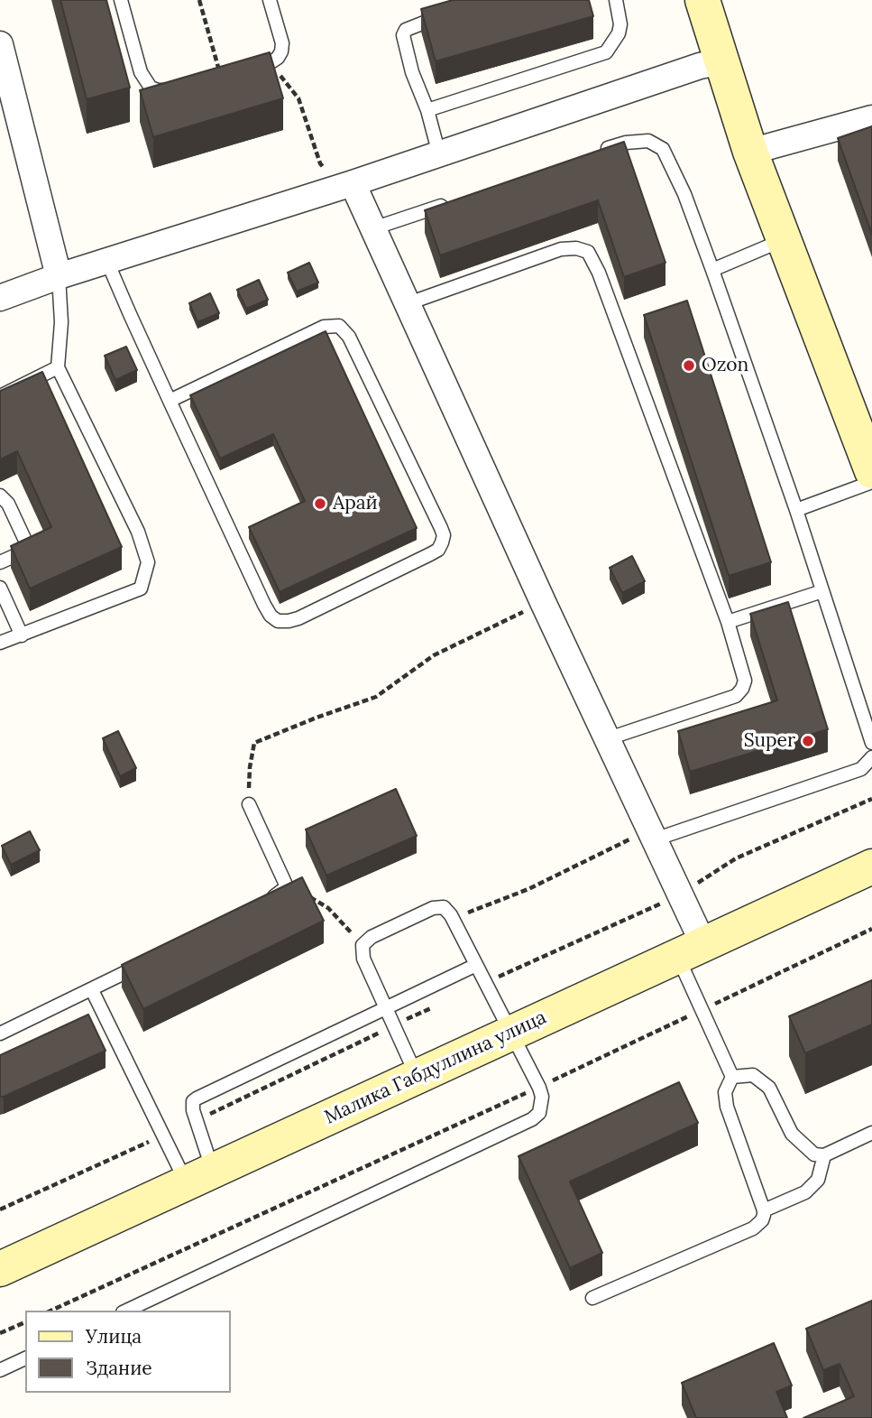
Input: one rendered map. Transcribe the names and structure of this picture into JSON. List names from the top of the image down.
{
  "streets": {
    "street": ["Малика Габдуллина улица"]
  },
  "places": ["Ozon", "Арай", "Super"],
  "legend": ["Улица", "Здание"]
}
